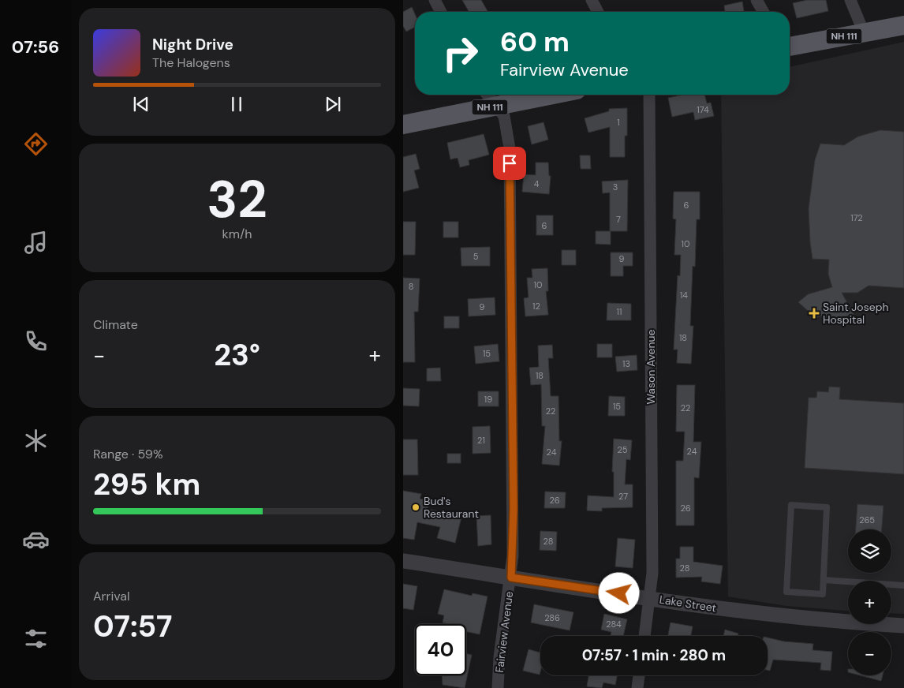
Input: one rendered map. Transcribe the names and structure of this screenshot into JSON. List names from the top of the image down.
{
  "streets": {
    "main road": ["NH 111"],
    "street": ["Wason Avenue", "Lake Street", "Fairview Avenue"]
  },
  "crossings": [
    ["NH 111", "Fairview Avenue"],
    ["Wason Avenue", "Lake Street"],
    ["Lake Street", "Fairview Avenue"]
  ],
  "places": {
    "health": ["Saint Joseph Hospital"],
    "other": ["Bud's Restaurant"]
  },
  "house_numbers": [
    "174",
    "1",
    "4",
    "3",
    "6",
    "172",
    "7",
    "6",
    "10",
    "5",
    "9",
    "10",
    "8",
    "14",
    "12",
    "9",
    "11",
    "18",
    "15",
    "13",
    "18",
    "19",
    "15",
    "22",
    "22",
    "21",
    "25",
    "24",
    "24",
    "27",
    "26",
    "26",
    "265",
    "28",
    "28",
    "286",
    "284"
  ],
  "page": {
    "tabs": "07:56",
    "turn": ["60 m", "Fairview Avenue"],
    "song": ["Night Drive", "The Halogens"],
    "tile": [
      ["32", "km/h"],
      "Climate",
      ["Range · 59%", "295 km"],
      ["Arrival", "07:57"]
    ],
    "heat": ["−", "23°", "+"],
    "map_buttons": ["+", "−"],
    "limit": "40",
    "trip": "07:57 · 1 min · 280 m"
  }
}
